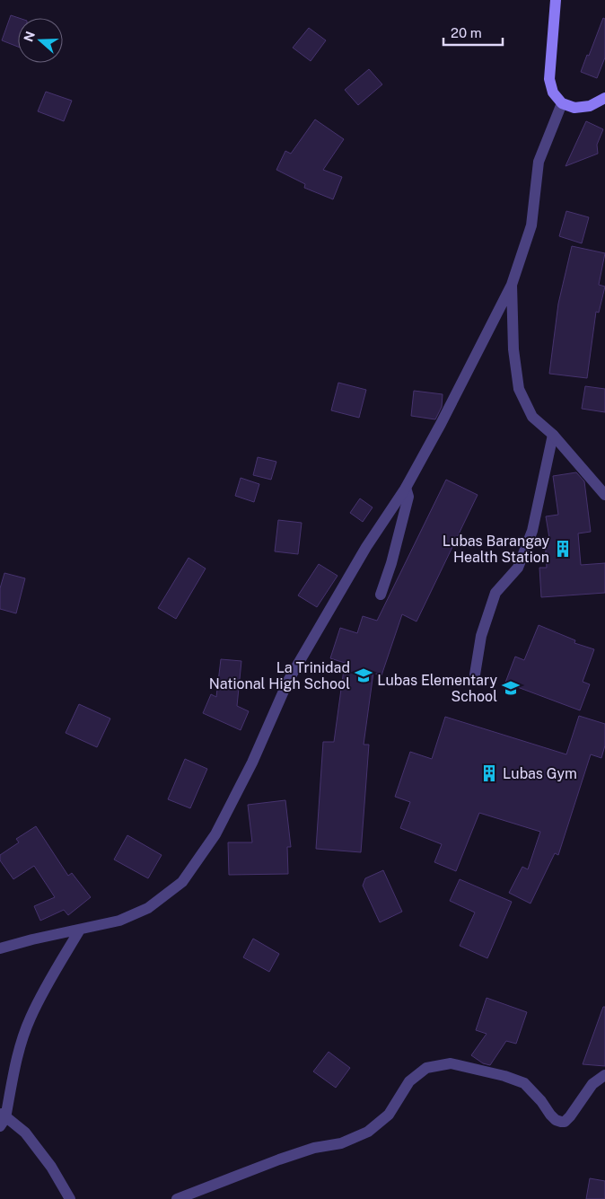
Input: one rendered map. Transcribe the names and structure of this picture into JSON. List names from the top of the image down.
{
  "places": {
    "building": ["Lubas Barangay Health Station", "Lubas Gym"],
    "school or university": ["La Trinidad National High School", "Lubas Elementary School"]
  },
  "scale_bar": "20 m",
  "north": "left"
}
